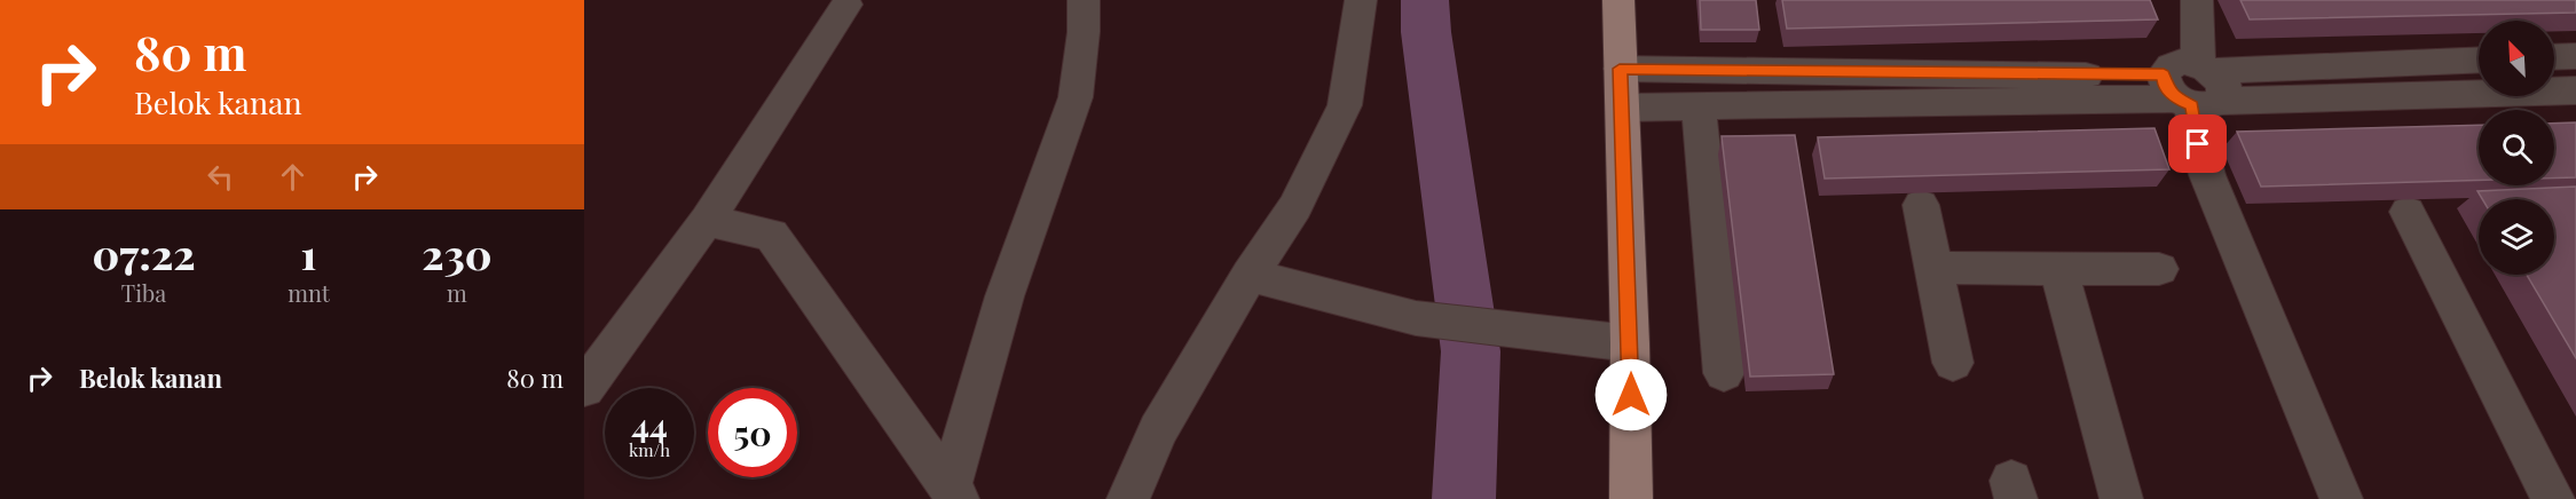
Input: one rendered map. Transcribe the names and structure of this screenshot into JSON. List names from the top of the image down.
{
  "north": "top left",
  "page": {
    "turn": ["80 m", "Belok kanan"],
    "eta": [
      "07:22",
      "Tiba",
      "1",
      "mnt",
      "230",
      "m"
    ],
    "list": [
      {
        "name": "Belok kanan",
        "value": "80 m"
      }
    ],
    "speed": "44 km/h",
    "limit": "50"
  }
}
